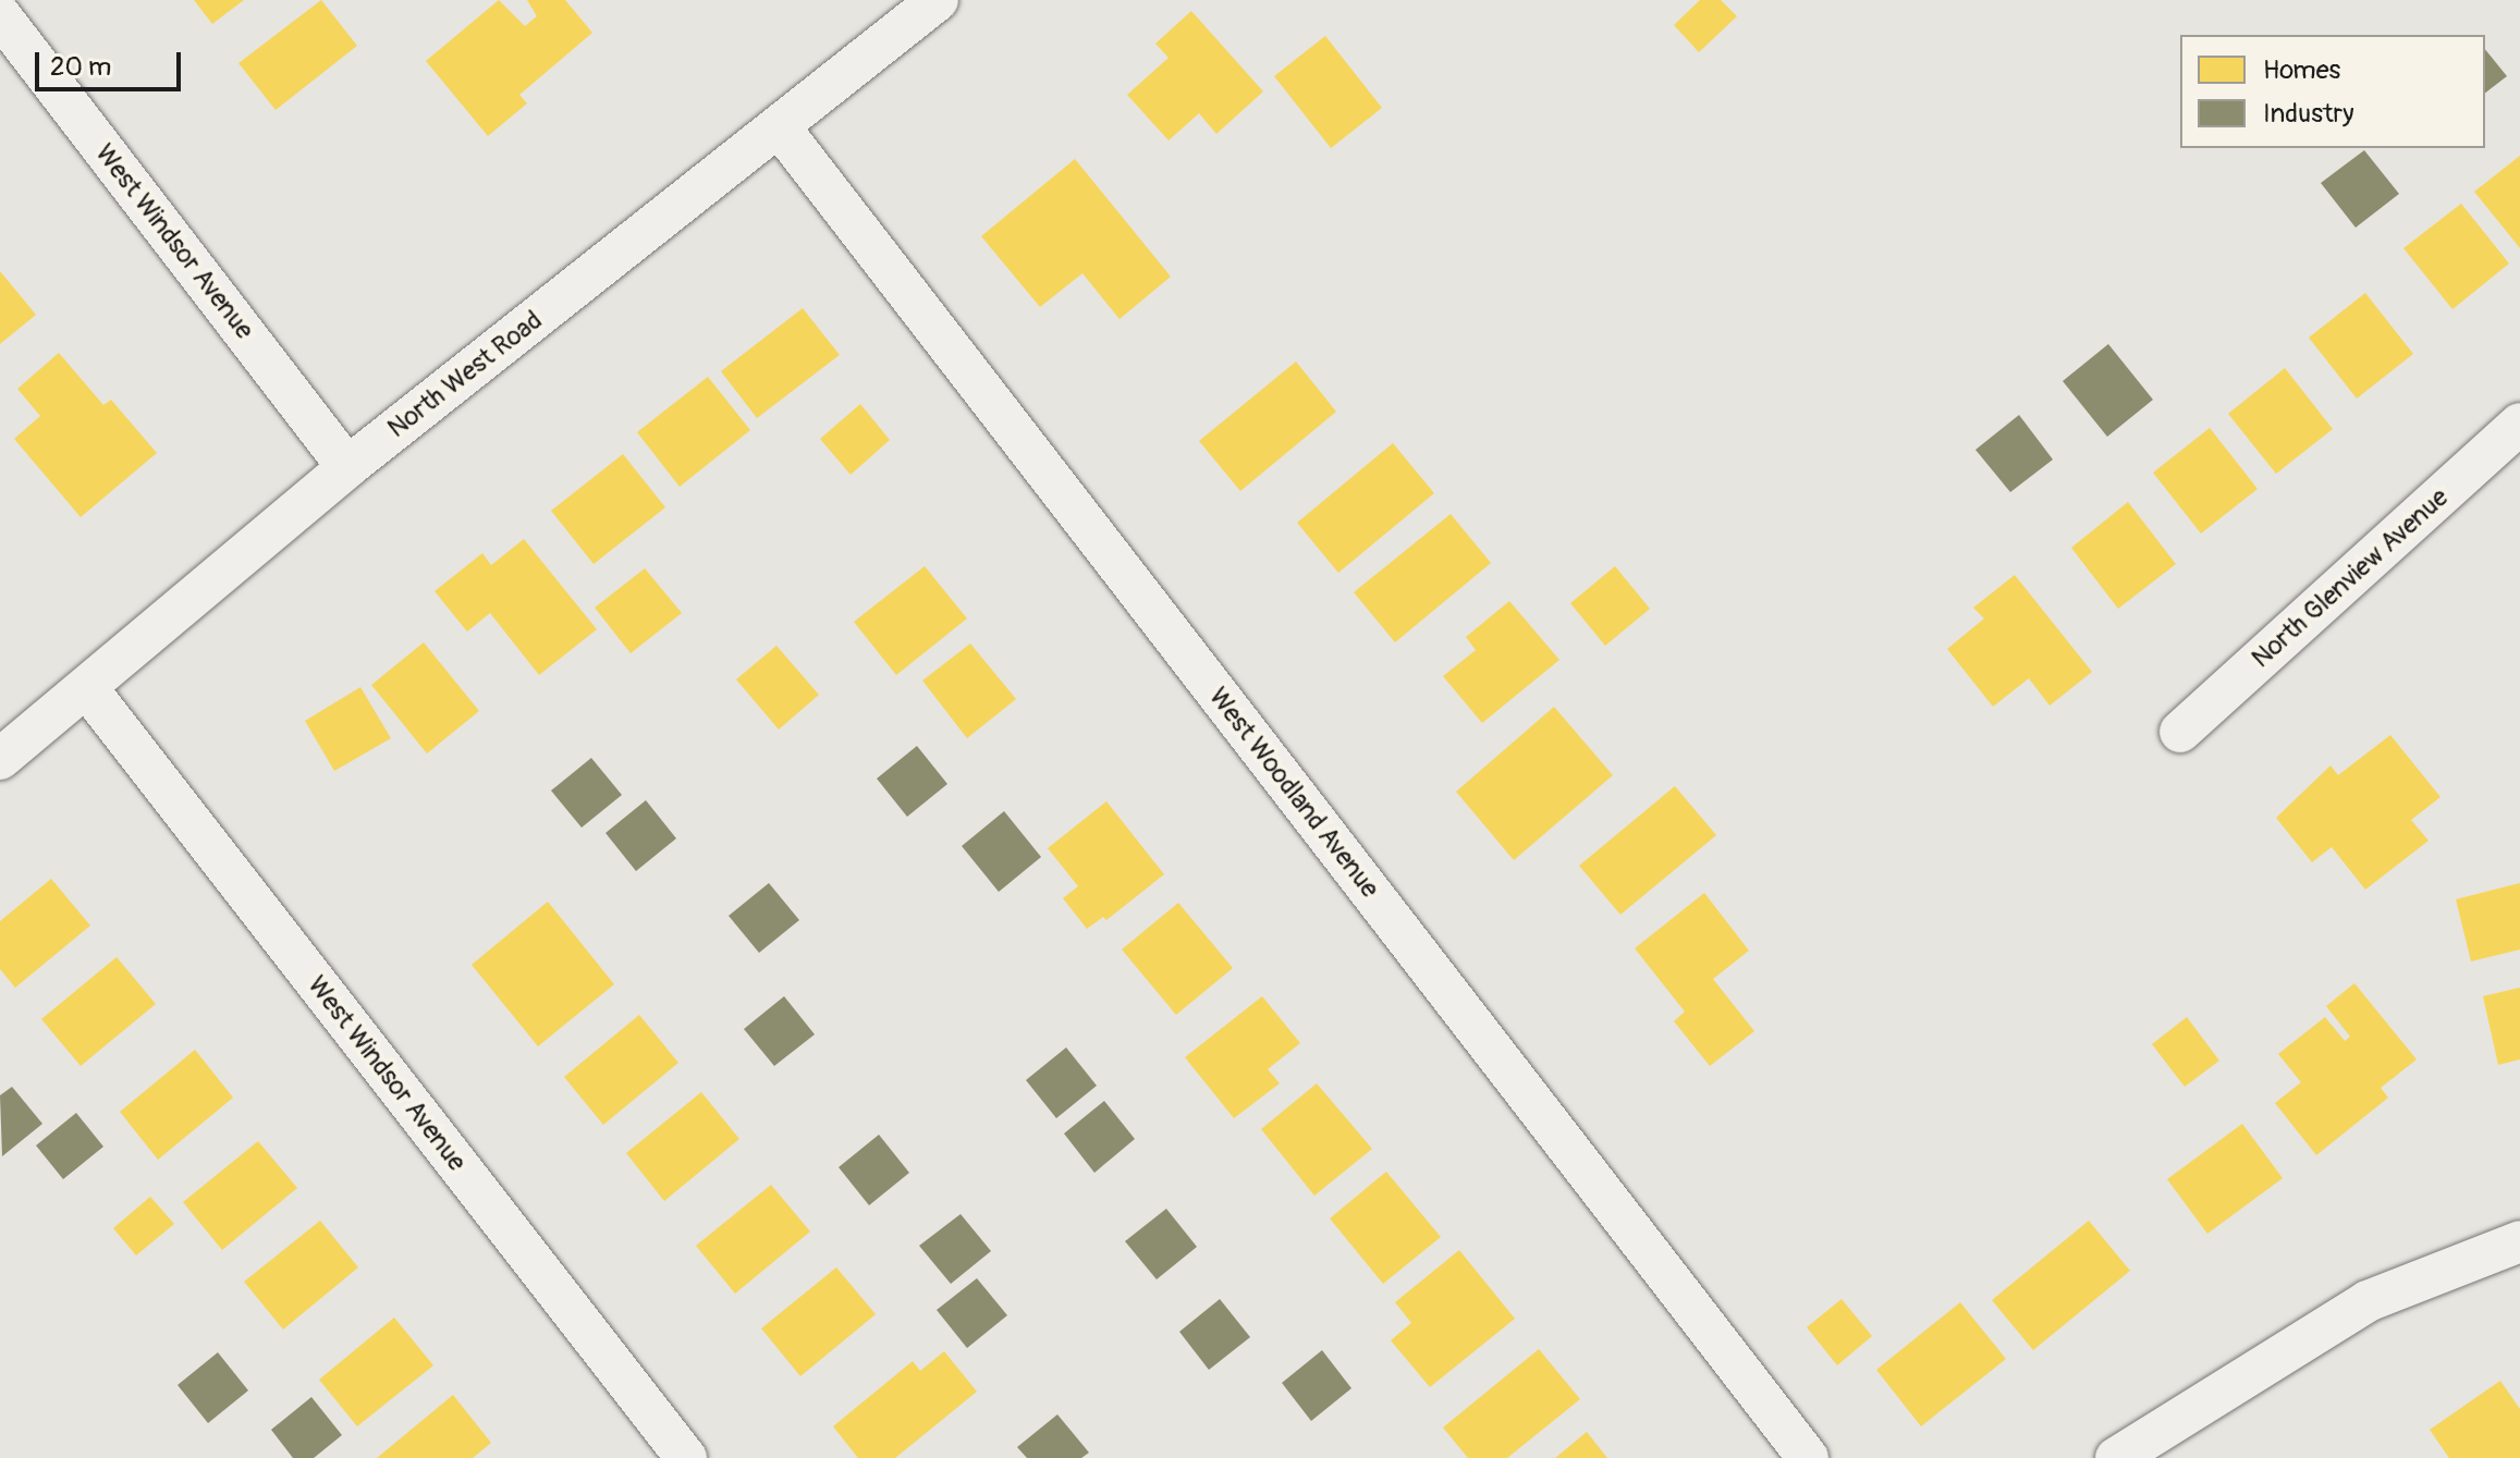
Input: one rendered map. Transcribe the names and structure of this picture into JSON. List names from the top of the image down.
{
  "streets": {
    "street": [
      "West Windsor Avenue",
      "North West Road",
      "North Glenview Avenue",
      "West Woodland Avenue"
    ]
  },
  "crossings": [
    ["West Windsor Avenue", "North West Road"],
    ["North West Road", "West Woodland Avenue"]
  ],
  "legend": ["Homes", "Industry"],
  "scale_bar": "20 m"
}
